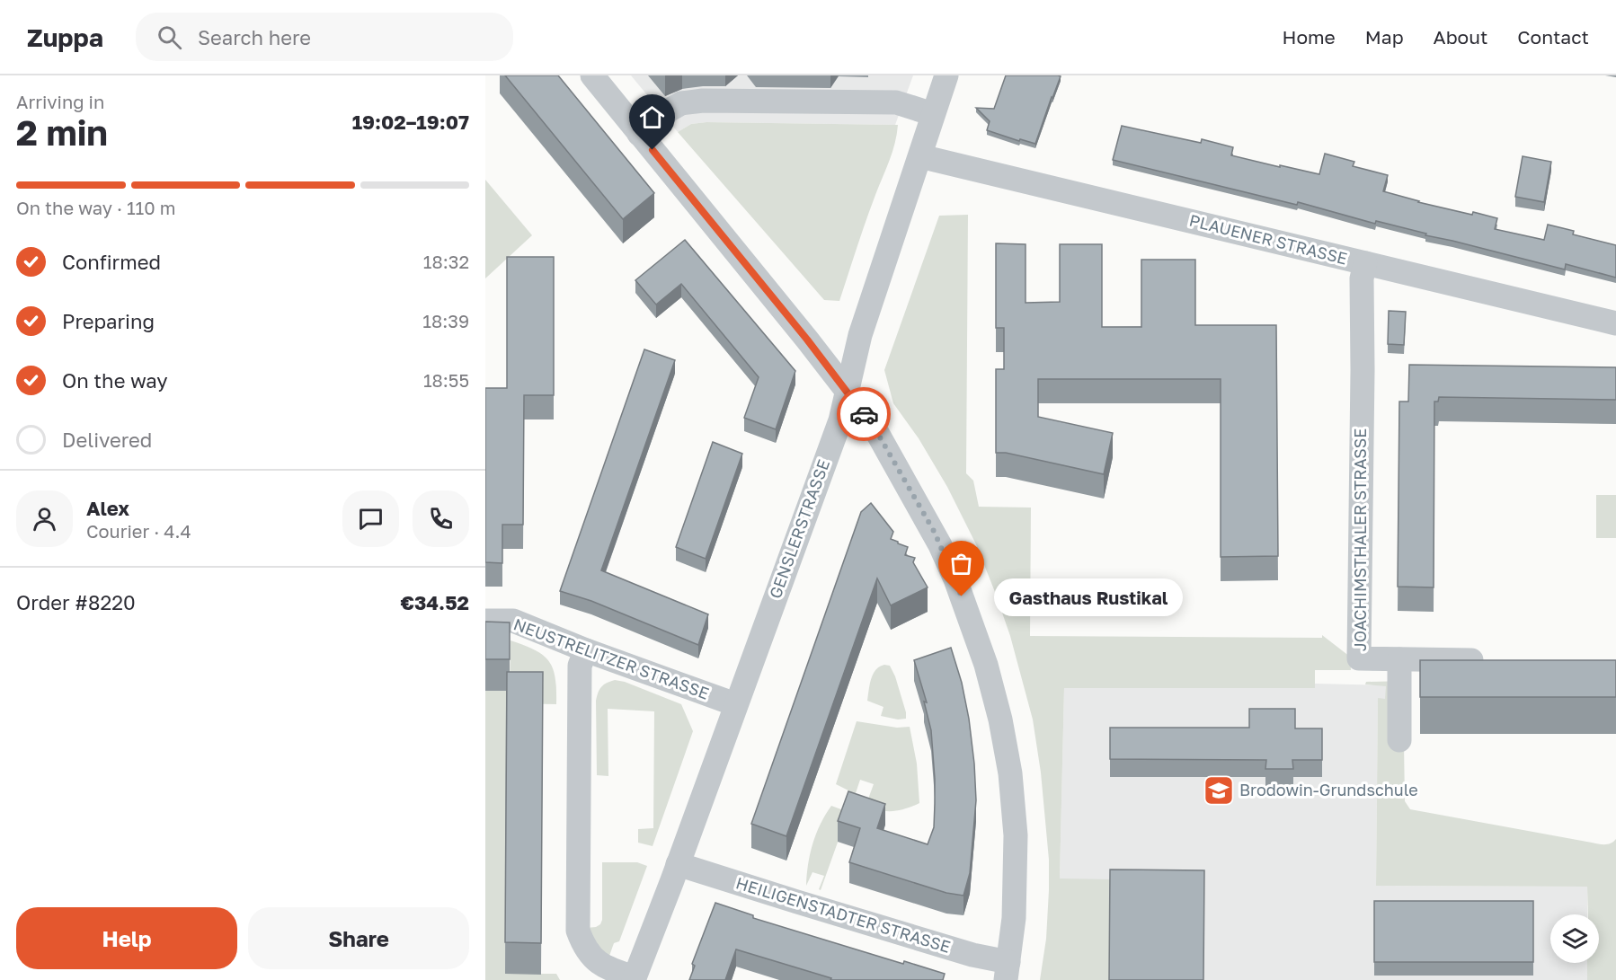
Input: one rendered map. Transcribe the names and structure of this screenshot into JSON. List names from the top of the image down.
{
  "streets": {
    "street": [
      "PLAUENER STRASSE",
      "GENSLERSTRASSE",
      "JOACHIMSTHALER STRASSE",
      "NEUSTRELITZER STRASSE",
      "HEILIGENSTADTER STRASSE"
    ]
  },
  "crossings": [
    ["PLAUENER STRASSE", "GENSLERSTRASSE"],
    ["PLAUENER STRASSE", "JOACHIMSTHALER STRASSE"],
    ["GENSLERSTRASSE", "NEUSTRELITZER STRASSE"],
    ["GENSLERSTRASSE", "HEILIGENSTADTER STRASSE"]
  ],
  "places": {
    "other": ["Gasthaus Rustikal"],
    "school or university": ["Brodowin-Grundschule"]
  },
  "page": {
    "header": "Zuppa",
    "search": "Search here",
    "nav": [
      "Home",
      "Map",
      "About",
      "Contact"
    ],
    "heading": ["2 min", "Arriving in", "19:02–19:07"],
    "panel": [
      "Alex",
      "Courier · 4.4",
      "Order #8220",
      "€34.52"
    ],
    "bar": "On the way · 110 m",
    "list": [
      ["Confirmed", "18:32"],
      ["Preparing", "18:39"],
      ["On the way", "18:55"],
      "Delivered"
    ],
    "bubble": "Gasthaus Rustikal",
    "buttons": ["Help", "Share"]
  }
}
